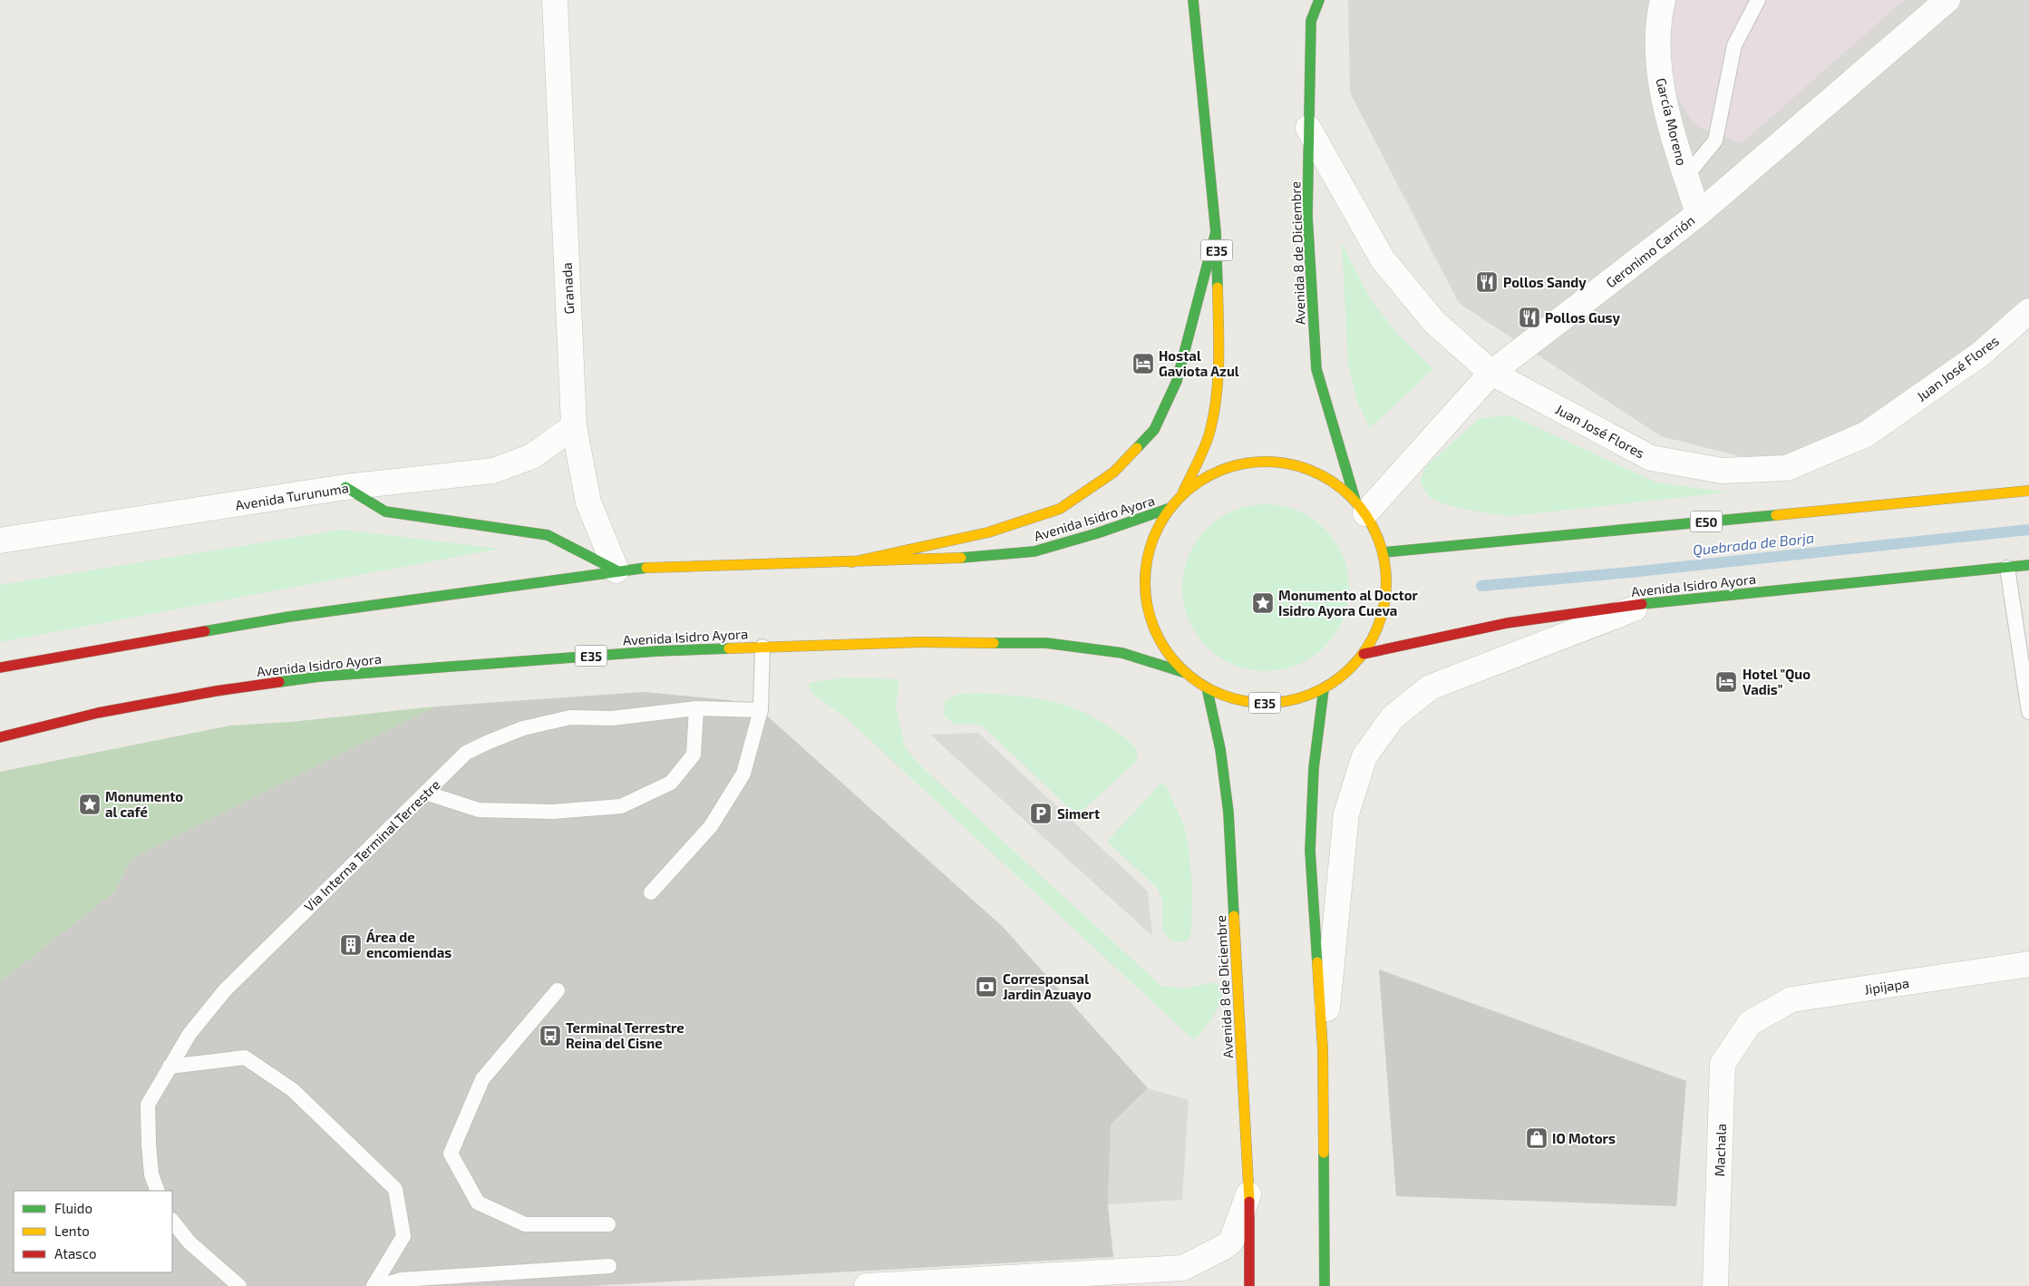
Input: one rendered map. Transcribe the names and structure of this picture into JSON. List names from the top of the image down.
{
  "streets": {
    "main road": [
      "E35",
      "Avenida 8 de Diciembre",
      "Avenida Isidro Ayora",
      "E50"
    ],
    "street": [
      "García Moreno",
      "Geronimo Carrión",
      "Granada",
      "Juan José Flores",
      "Avenida Turunuma",
      "Jipijapa",
      "Machala"
    ],
    "lane": ["Via Interna Terminal Terrestre"]
  },
  "crossings": [
    ["García Moreno", "Geronimo Carrión"],
    ["E35", "Geronimo Carrión"],
    ["E35", "Avenida 8 de Diciembre"],
    ["E35", "Avenida Isidro Ayora"],
    ["E35", "E50"],
    ["Geronimo Carrión", "Avenida 8 de Diciembre"],
    ["Geronimo Carrión", "Juan José Flores"],
    ["Avenida 8 de Diciembre", "Juan José Flores"],
    ["Granada", "Avenida Turunuma"],
    ["Granada", "Avenida Isidro Ayora"],
    ["Jipijapa", "Machala"]
  ],
  "water": ["Quebrada de Borja"],
  "places": {
    "restaurant": ["Pollos Sandy", "Pollos Gusy"],
    "hotel": ["Hostal Gaviota Azul", "Hotel \"Quo Vadis\""],
    "place": ["Monumento al Doctor Isidro Ayora Cueva", "Monumento al café"],
    "parking": ["Simert"],
    "building": ["Área de encomiendas"],
    "bank": ["Corresponsal Jardin Azuayo"],
    "bus stop": ["Terminal Terrestre Reina del Cisne"],
    "shop": ["IO Motors"]
  },
  "legend": ["Fluido", "Lento", "Atasco"]
}
